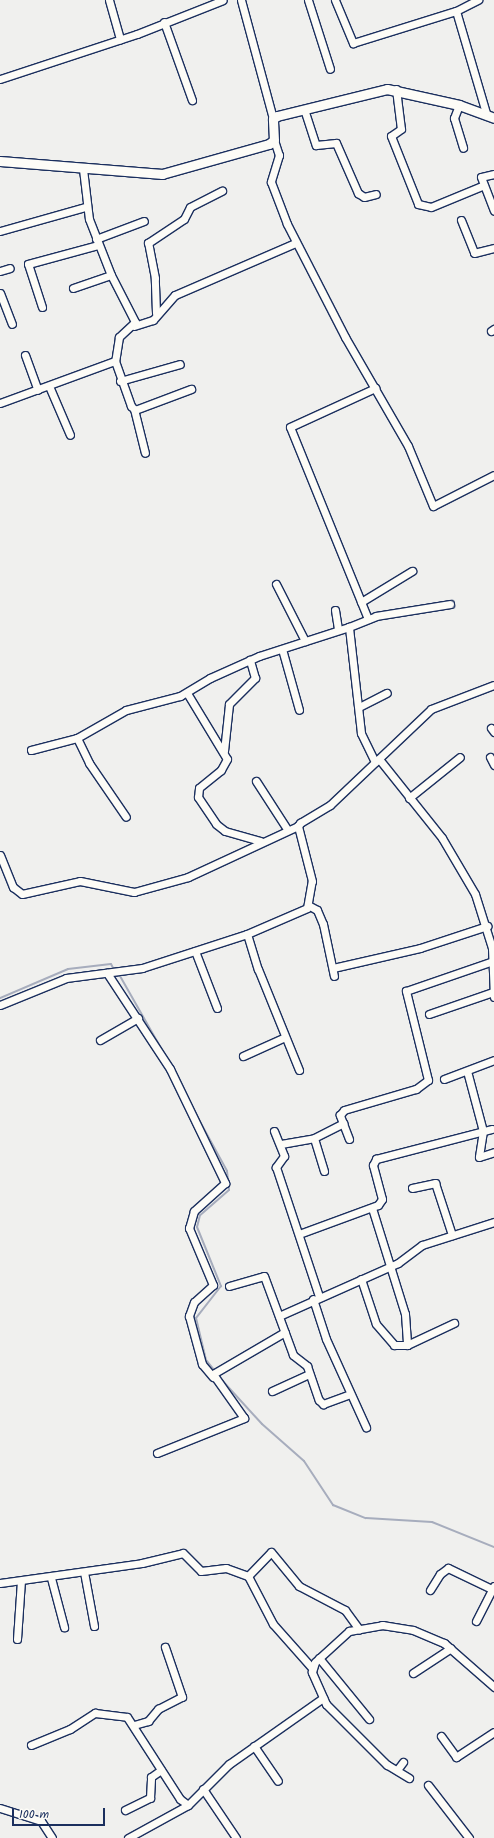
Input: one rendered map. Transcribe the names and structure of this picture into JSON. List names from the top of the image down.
{
  "scale_bar": "100 m"
}
